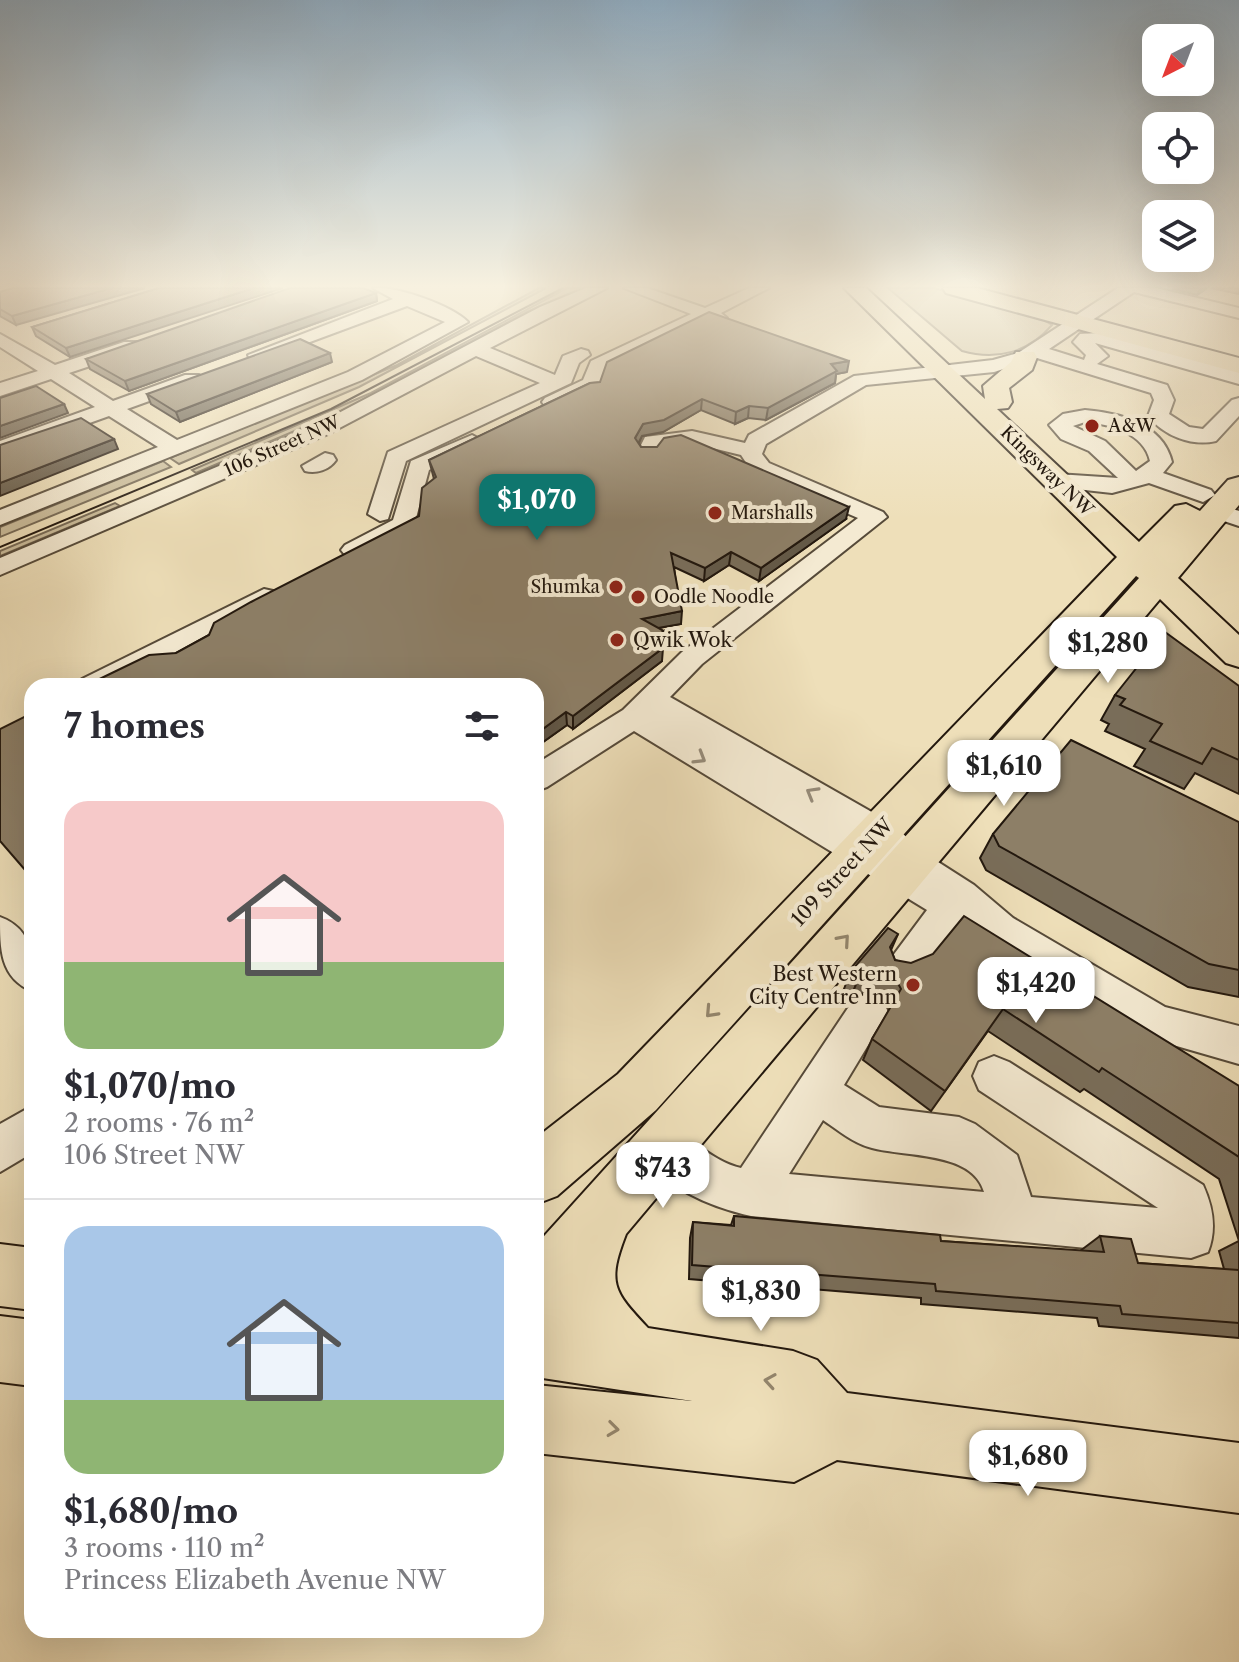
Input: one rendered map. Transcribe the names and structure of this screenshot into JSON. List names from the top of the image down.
{
  "streets": {
    "main road": ["Kingsway NW", "109 Street NW"],
    "street": ["106 Street NW"]
  },
  "crossings": [
    ["Kingsway NW", "109 Street NW"]
  ],
  "places": [
    "A&W",
    "Marshalls",
    "Shumka",
    "Oodle Noodle",
    "Qwik Wok",
    "Best Western City Centre Inn"
  ],
  "north": "bottom left",
  "page": {
    "price": [
      "$1,070",
      "$1,280",
      "$1,610",
      "$1,420",
      "$743",
      "$1,830",
      "$1,680"
    ],
    "heading": "7 homes",
    "list": [
      {
        "name": "$1,070/mo",
        "note": "2 rooms · 76 m² · 106 Street NW"
      },
      {
        "name": "$1,680/mo",
        "note": "3 rooms · 110 m² · Princess Elizabeth Avenue NW"
      }
    ]
  }
}
